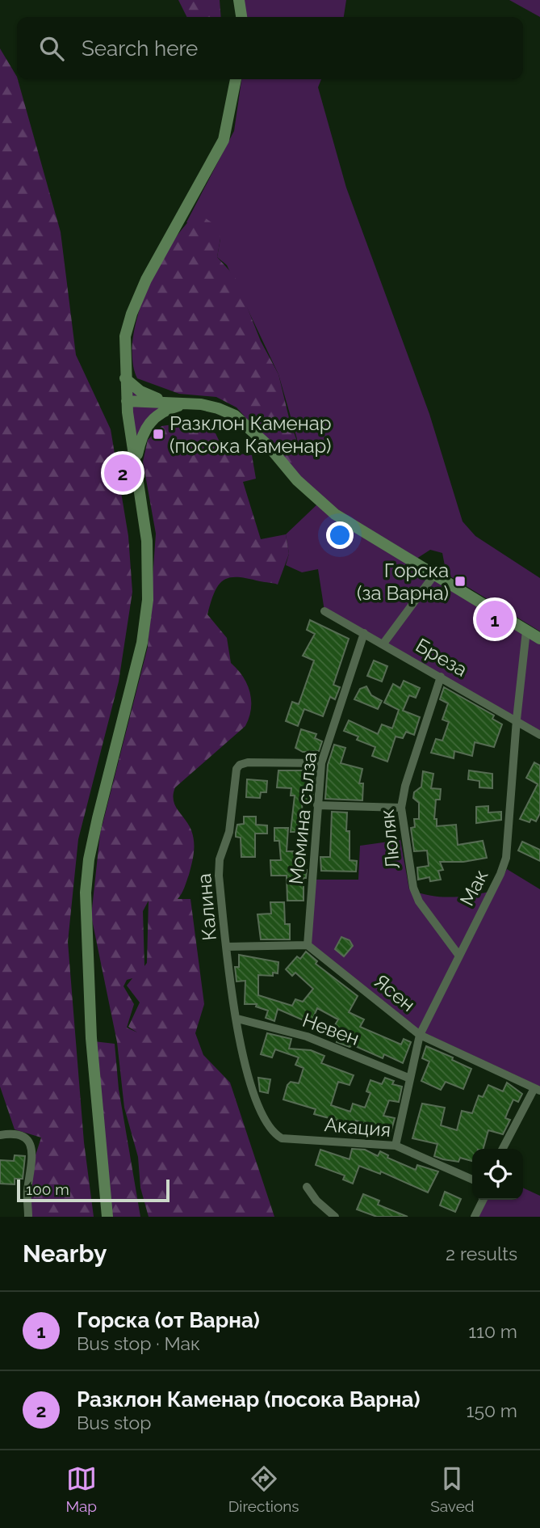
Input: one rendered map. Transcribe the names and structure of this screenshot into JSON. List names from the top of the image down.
{
  "streets": {
    "street": [
      "Бреза",
      "Момина сълза",
      "Люляк",
      "Мак",
      "Калина",
      "Ясен",
      "Невен",
      "Акация"
    ]
  },
  "crossings": [
    ["Бреза", "Момина сълза"],
    ["Бреза", "Люляк"],
    ["Бреза", "Мак"],
    ["Момина сълза", "Калина"],
    ["Момина сълза", "Ясен"],
    ["Люляк", "Мак"],
    ["Мак", "Ясен"],
    ["Мак", "Невен"],
    ["Мак", "Акация"],
    ["Калина", "Невен"],
    ["Калина", "Акация"]
  ],
  "places": {
    "transit": ["Разклон Каменар (посока Каменар)", "Горска (за Варна)"]
  },
  "scale_bar": "100 m",
  "page": {
    "search": "Search here",
    "pins": ["2", "1"],
    "scale": "100 m",
    "heading": ["Nearby", "2 results"],
    "list": [
      {
        "mark": "1",
        "name": "Горска (от Варна)",
        "note": "Bus stop · Мак",
        "value": "110 m"
      },
      {
        "mark": "2",
        "name": "Разклон Каменар (посока Варна)",
        "note": "Bus stop",
        "value": "150 m"
      }
    ],
    "nav": ["Map", "Directions", "Saved"]
  }
}
